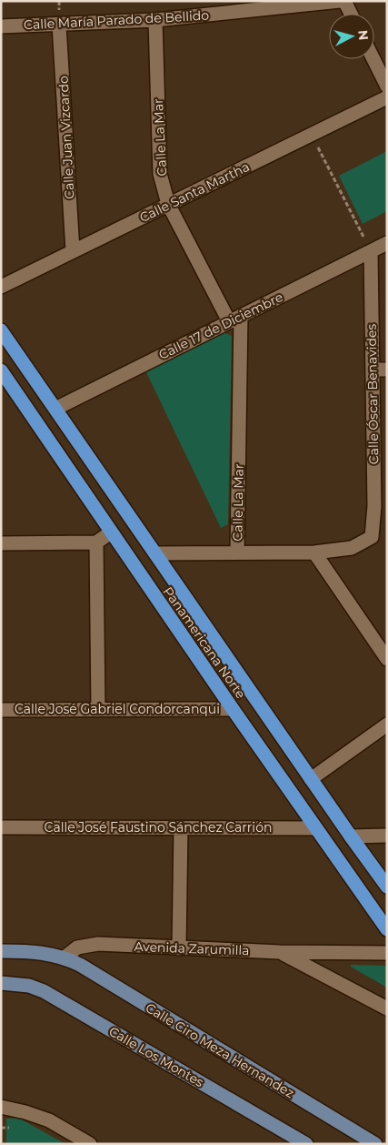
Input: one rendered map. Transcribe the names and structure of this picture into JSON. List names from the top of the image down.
{
  "streets": {
    "highway": ["Panamericana Norte"],
    "main road": ["Calle Ciro Meza Hernandez", "Calle Los Montes"],
    "street": [
      "Calle María Parado de Bellido",
      "Calle Juan Vizcardo",
      "Calle La Mar",
      "Calle Santa Martha",
      "Calle 17 de Diciembre",
      "Calle Óscar Benavides",
      "Calle José Gabriel Condorcanqui",
      "Calle José Faustino Sánchez Carrión",
      "Avenida Zarumilla"
    ]
  },
  "crossings": [
    ["Calle María Parado de Bellido", "Calle Juan Vizcardo"],
    ["Calle María Parado de Bellido", "Calle La Mar"],
    ["Calle Juan Vizcardo", "Calle Santa Martha"],
    ["Calle La Mar", "Calle Santa Martha"],
    ["Calle La Mar", "Calle 17 de Diciembre"],
    ["Calle 17 de Diciembre", "Calle Óscar Benavides"],
    ["Calle 17 de Diciembre", "Panamericana Norte"],
    ["Panamericana Norte", "Calle José Gabriel Condorcanqui"],
    ["Panamericana Norte", "Calle José Faustino Sánchez Carrión"],
    ["Avenida Zarumilla", "Calle Ciro Meza Hernandez"]
  ],
  "north": "right"
}
